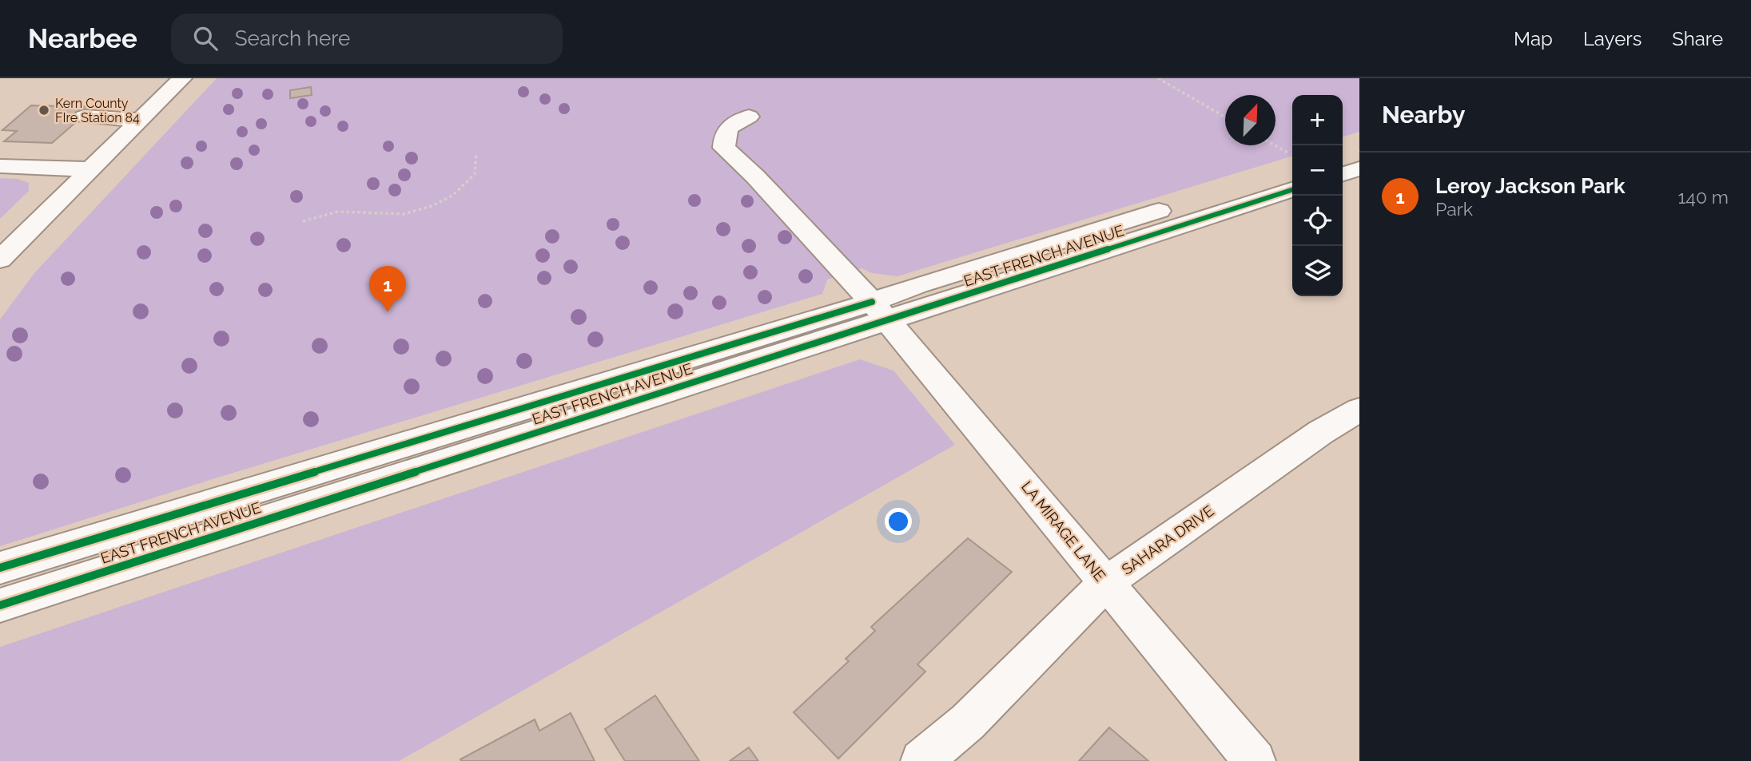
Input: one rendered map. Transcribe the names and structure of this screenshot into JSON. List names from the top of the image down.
{
  "streets": {
    "street": ["EAST FRENCH AVENUE", "LA MIRAGE LANE", "SAHARA DRIVE"]
  },
  "crossings": [
    ["EAST FRENCH AVENUE", "LA MIRAGE LANE"],
    ["LA MIRAGE LANE", "SAHARA DRIVE"]
  ],
  "places": ["Kern County FIre Station 84"],
  "north": "top right",
  "page": {
    "header": "Nearbee",
    "search": "Search here",
    "nav": ["Map", "Layers", "Share"],
    "heading": "Nearby",
    "map_buttons": ["+", "−"],
    "list": [
      {
        "mark": "1",
        "name": "Leroy Jackson Park",
        "note": "Park",
        "value": "140 m"
      }
    ],
    "pins": "1"
  }
}
